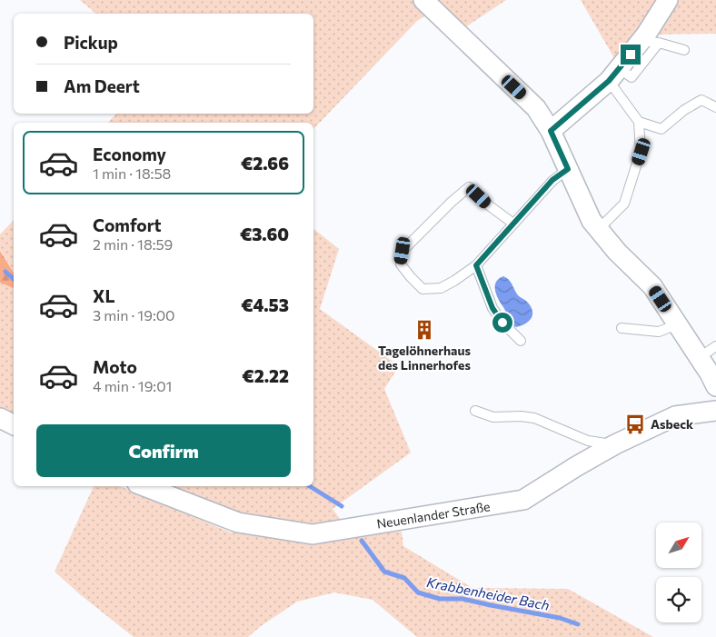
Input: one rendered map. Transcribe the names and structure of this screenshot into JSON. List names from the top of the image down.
{
  "streets": {
    "street": ["Neuenlander Straße"]
  },
  "water": ["Krabbenheider Bach"],
  "places": {
    "building": ["Tagelöhnerhaus des Linnerhofes"],
    "bus stop": ["Asbeck"]
  },
  "north": "top right",
  "page": {
    "banner": ["Pickup", "Am Deert"],
    "list": [
      {
        "name": "Economy",
        "note": "1 min · 18:58",
        "value": "€2.66"
      },
      {
        "name": "Comfort",
        "note": "2 min · 18:59",
        "value": "€3.60"
      },
      {
        "name": "XL",
        "note": "3 min · 19:00",
        "value": "€4.53"
      },
      {
        "name": "Moto",
        "note": "4 min · 19:01",
        "value": "€2.22"
      }
    ],
    "buttons": "Confirm"
  }
}
